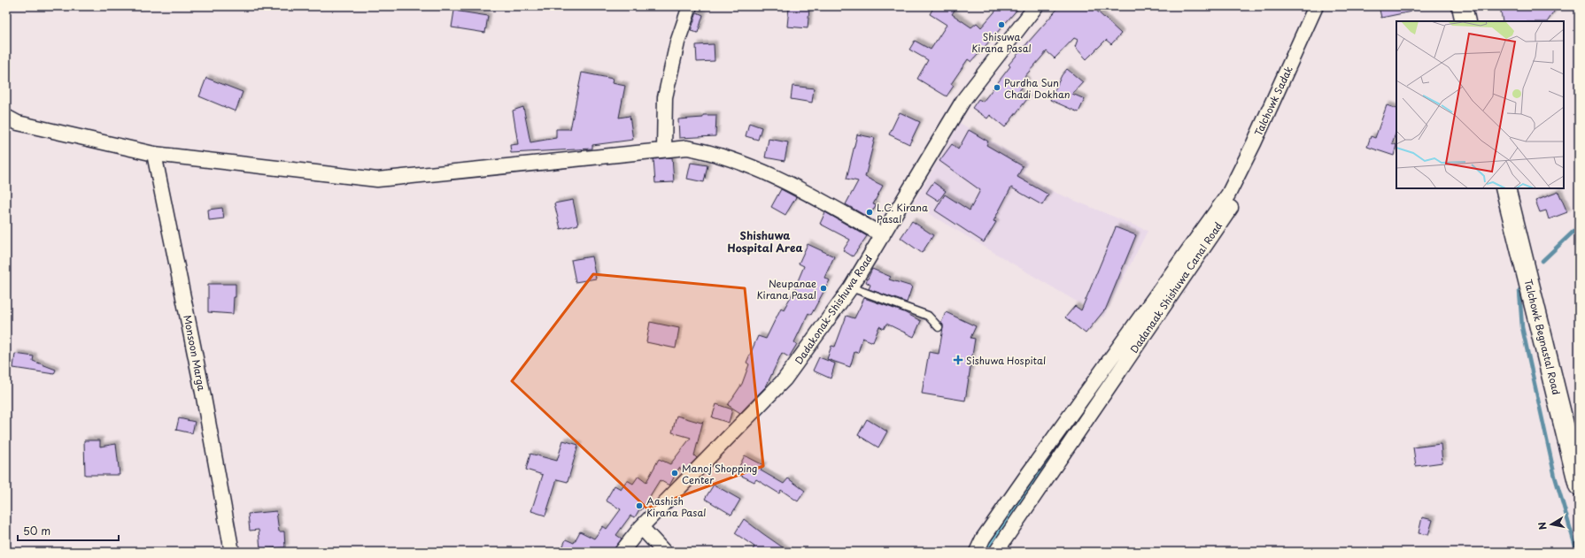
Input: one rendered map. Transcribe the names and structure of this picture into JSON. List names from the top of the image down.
{
  "streets": {
    "main road": ["Talchowk Begnastal Road"],
    "street": [
      "Talchowk Sadak",
      "Dadanaak Shishuwa Canal Road",
      "Dadakonak-Shishuwa Road",
      "Monsoon Marga"
    ]
  },
  "crossings": [
    ["Talchowk Sadak", "Dadanaak Shishuwa Canal Road"]
  ],
  "districts": ["Shishuwa Hospital Area"],
  "places": {
    "other": [
      "Shisuwa Kirana Pasal",
      "Purdha Sun Chadi Dokhan",
      "L.C. Kirana Pasal",
      "Neupanae Kirana Pasal",
      "Manoj Shopping Center",
      "Aashish Kirana Pasal"
    ],
    "health": ["Sishuwa Hospital"]
  },
  "scale_bar": "50 m",
  "north": "left"
}
